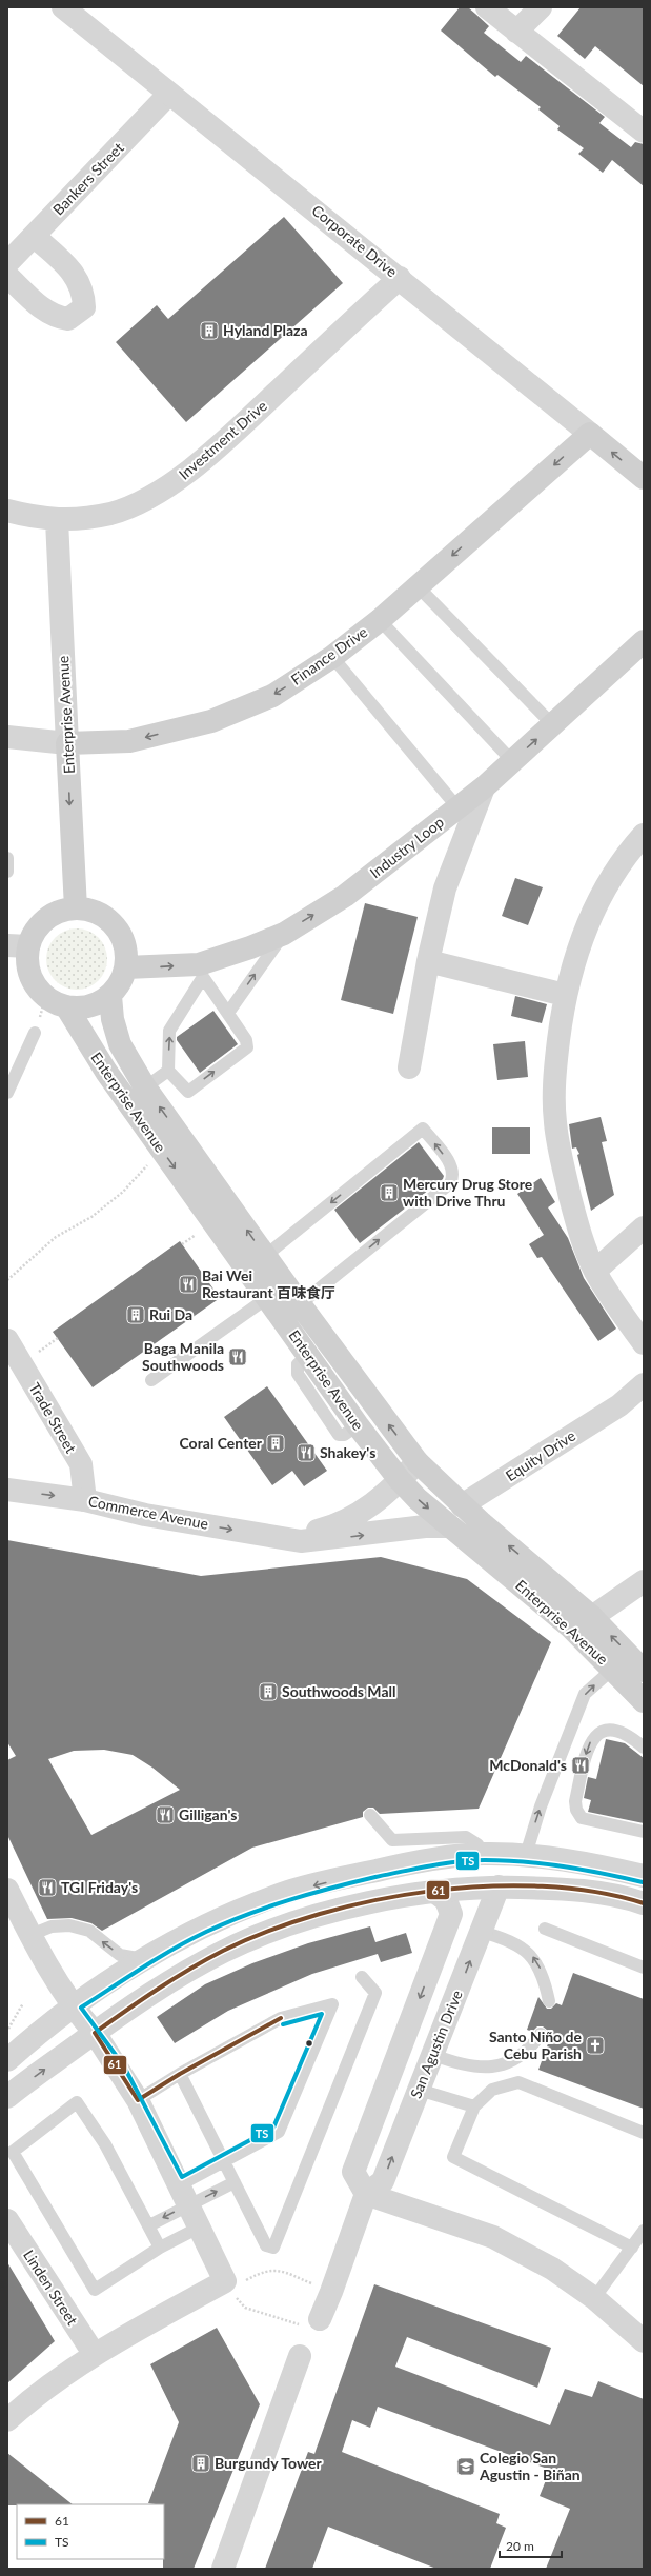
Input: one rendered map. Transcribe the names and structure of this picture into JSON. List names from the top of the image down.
{
  "streets": {
    "main road": [
      "Corporate Drive",
      "Finance Drive",
      "Enterprise Avenue",
      "Industry Loop"
    ],
    "street": [
      "Bankers Street",
      "Investment Drive",
      "Trade Street",
      "Equity Drive",
      "Commerce Avenue",
      "San Agustin Drive",
      "Linden Street"
    ]
  },
  "crossings": [
    ["Bankers Street", "Corporate Drive"],
    ["Corporate Drive", "Investment Drive"],
    ["Corporate Drive", "Finance Drive"],
    ["Investment Drive", "Enterprise Avenue"],
    ["Finance Drive", "Enterprise Avenue"],
    ["Enterprise Avenue", "Industry Loop"],
    ["Enterprise Avenue", "Equity Drive"],
    ["Enterprise Avenue", "Commerce Avenue"],
    ["Trade Street", "Commerce Avenue"]
  ],
  "one_way": ["Finance Drive", "Industry Loop", "Commerce Avenue"],
  "places": {
    "building": [
      "Hyland Plaza",
      "Mercury Drug Store with Drive Thru",
      "Rui Da",
      "Coral Center",
      "Southwoods Mall",
      "Burgundy Tower"
    ],
    "restaurant": [
      "Bai Wei Restaurant 百味食厅",
      "Baga Manila Southwoods",
      "Shakey's",
      "McDonald's",
      "Gilligan's",
      "TGI Friday's"
    ],
    "church": ["Santo Niño de Cebu Parish"],
    "school or university": ["Colegio San Agustin - Biñan"]
  },
  "lines": ["transit line TS", "transit line 61"],
  "legend": ["61", "TS"],
  "scale_bar": "20 m"
}
